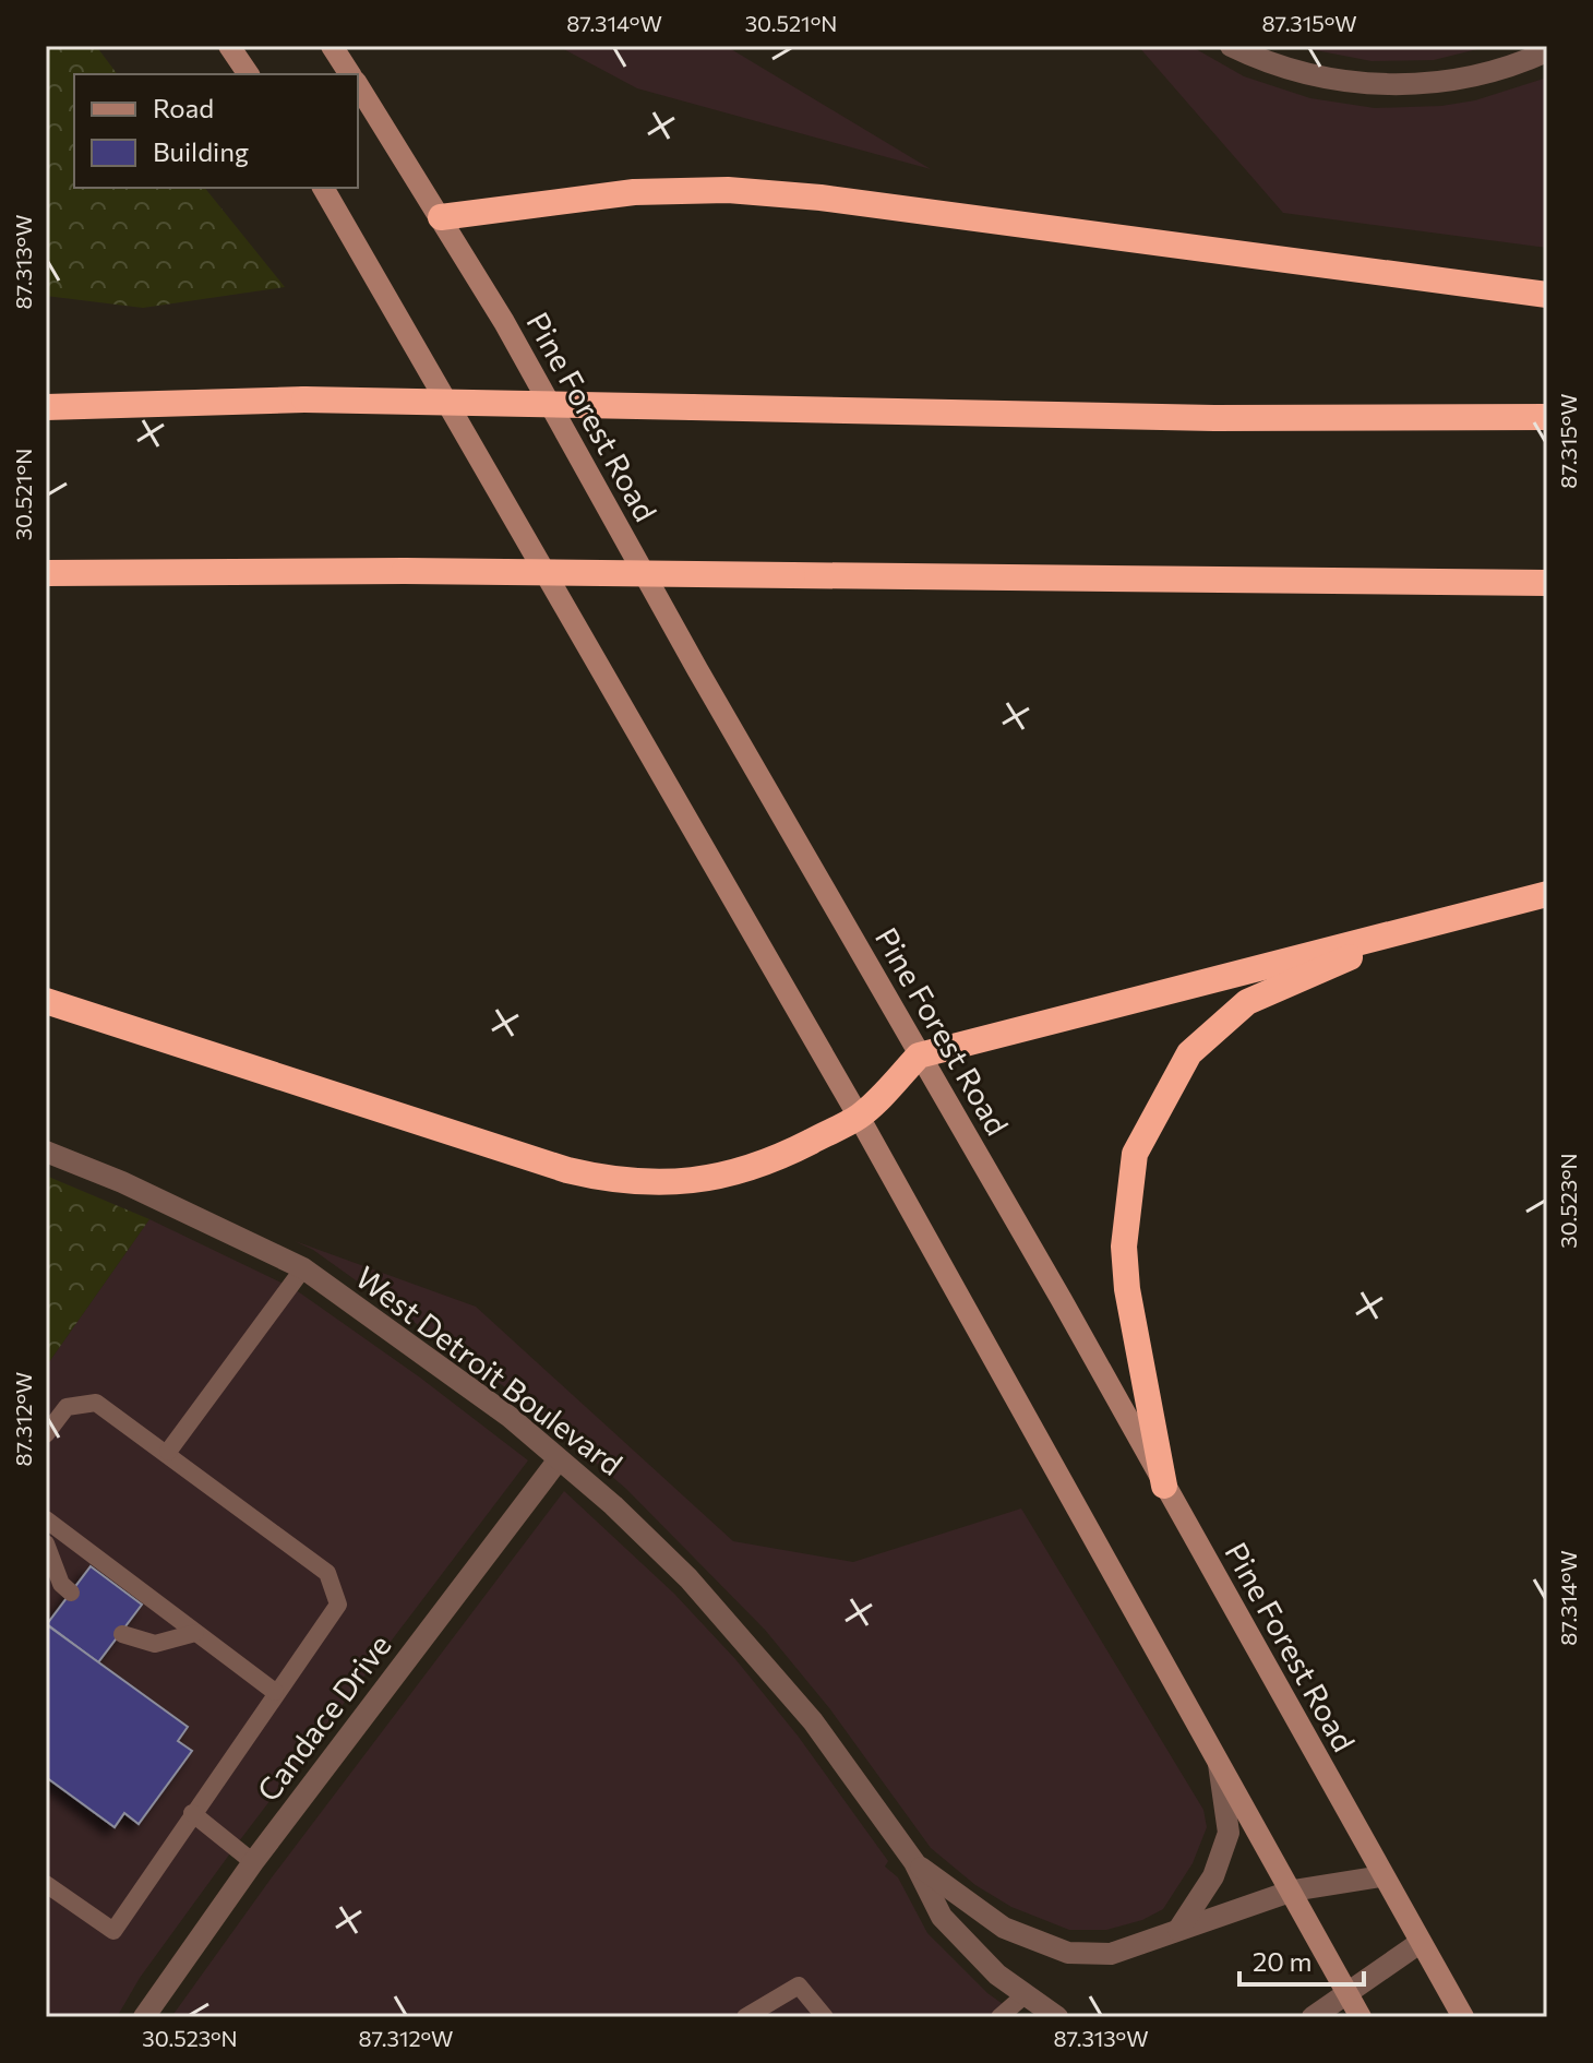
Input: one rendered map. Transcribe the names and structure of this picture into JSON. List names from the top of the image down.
{
  "streets": {
    "main road": ["Pine Forest Road"],
    "street": ["West Detroit Boulevard", "Candace Drive"]
  },
  "crossings": [
    ["Pine Forest Road", "West Detroit Boulevard"],
    ["West Detroit Boulevard", "Candace Drive"]
  ],
  "legend": ["Road", "Building"],
  "scale_bar": "20 m",
  "coordinates": [
    "87.314°W",
    "30.521°N",
    "87.315°W",
    "87.313°W",
    "30.523°N",
    "87.312°W"
  ]
}
